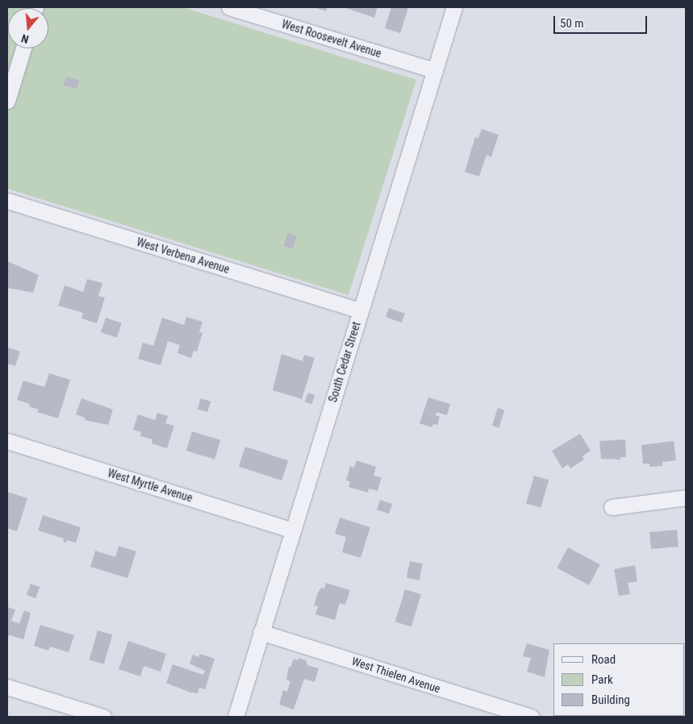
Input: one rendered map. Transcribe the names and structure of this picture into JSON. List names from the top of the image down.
{
  "streets": {
    "street": [
      "West Roosevelt Avenue",
      "West Verbena Avenue",
      "South Cedar Street",
      "West Myrtle Avenue",
      "West Thielen Avenue"
    ]
  },
  "crossings": [
    ["West Roosevelt Avenue", "South Cedar Street"],
    ["West Verbena Avenue", "South Cedar Street"],
    ["South Cedar Street", "West Myrtle Avenue"],
    ["South Cedar Street", "West Thielen Avenue"]
  ],
  "legend": ["Road", "Park", "Building"],
  "scale_bar": "50 m",
  "north": "bottom"
}
